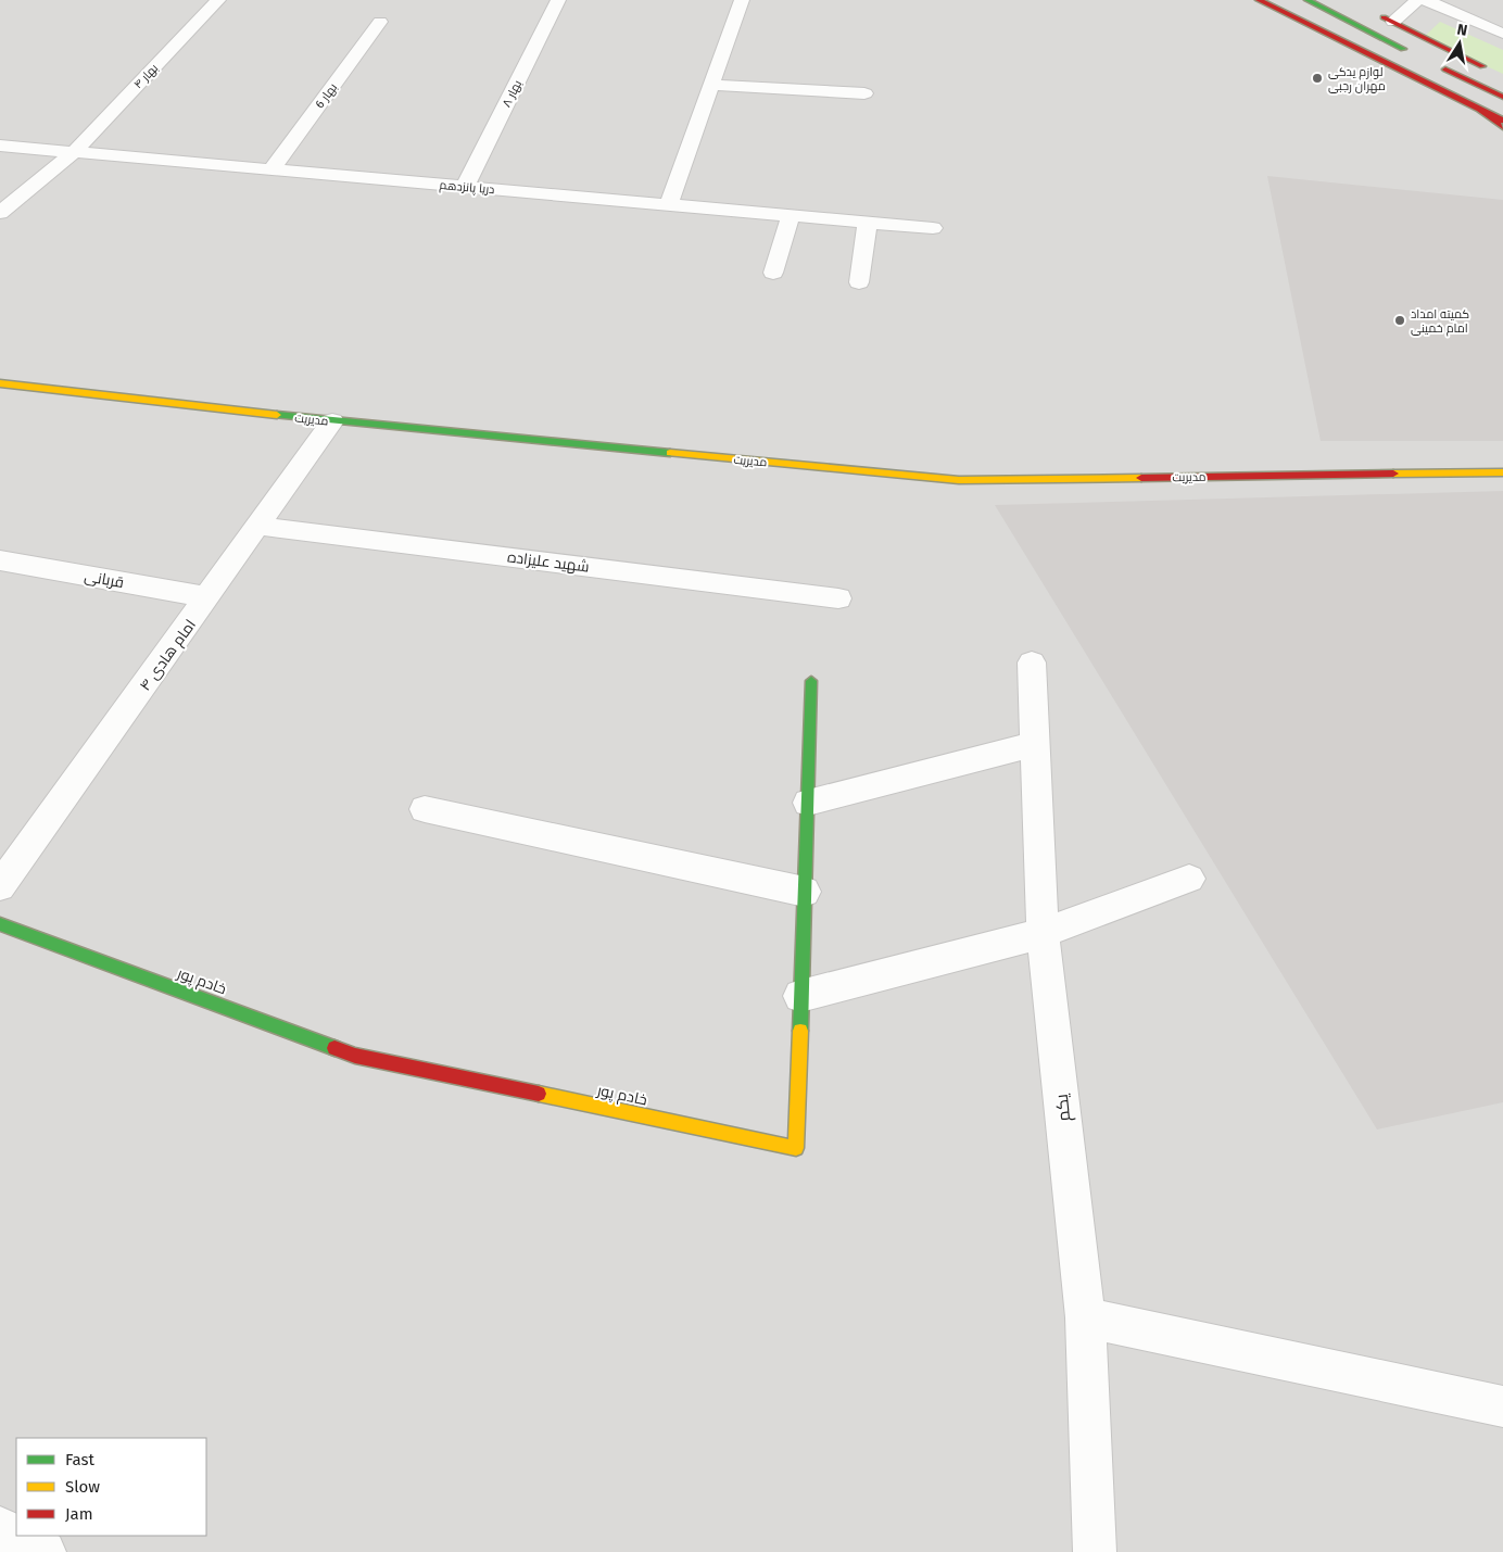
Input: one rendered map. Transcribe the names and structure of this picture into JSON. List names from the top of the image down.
{
  "streets": {
    "main road": ["مدیریت", "خادم پور"],
    "street": [
      "بهار ۴",
      "بهار ۸",
      "بهار 6",
      "دریا پانزدهم",
      "شهید علیزاده",
      "قربانی",
      "امام هادی ۴",
      "یکم"
    ]
  },
  "crossings": [
    ["بهار ۴", "دریا پانزدهم"],
    ["بهار ۸", "دریا پانزدهم"],
    ["بهار 6", "دریا پانزدهم"],
    ["مدیریت", "امام هادی ۴"],
    ["شهید علیزاده", "امام هادی ۴"],
    ["قربانی", "امام هادی ۴"]
  ],
  "places": ["لوازم یدکی مهران رجبی", "کمیته امداد امام خمینی"],
  "legend": ["Fast", "Slow", "Jam"],
  "north": "top"
}
